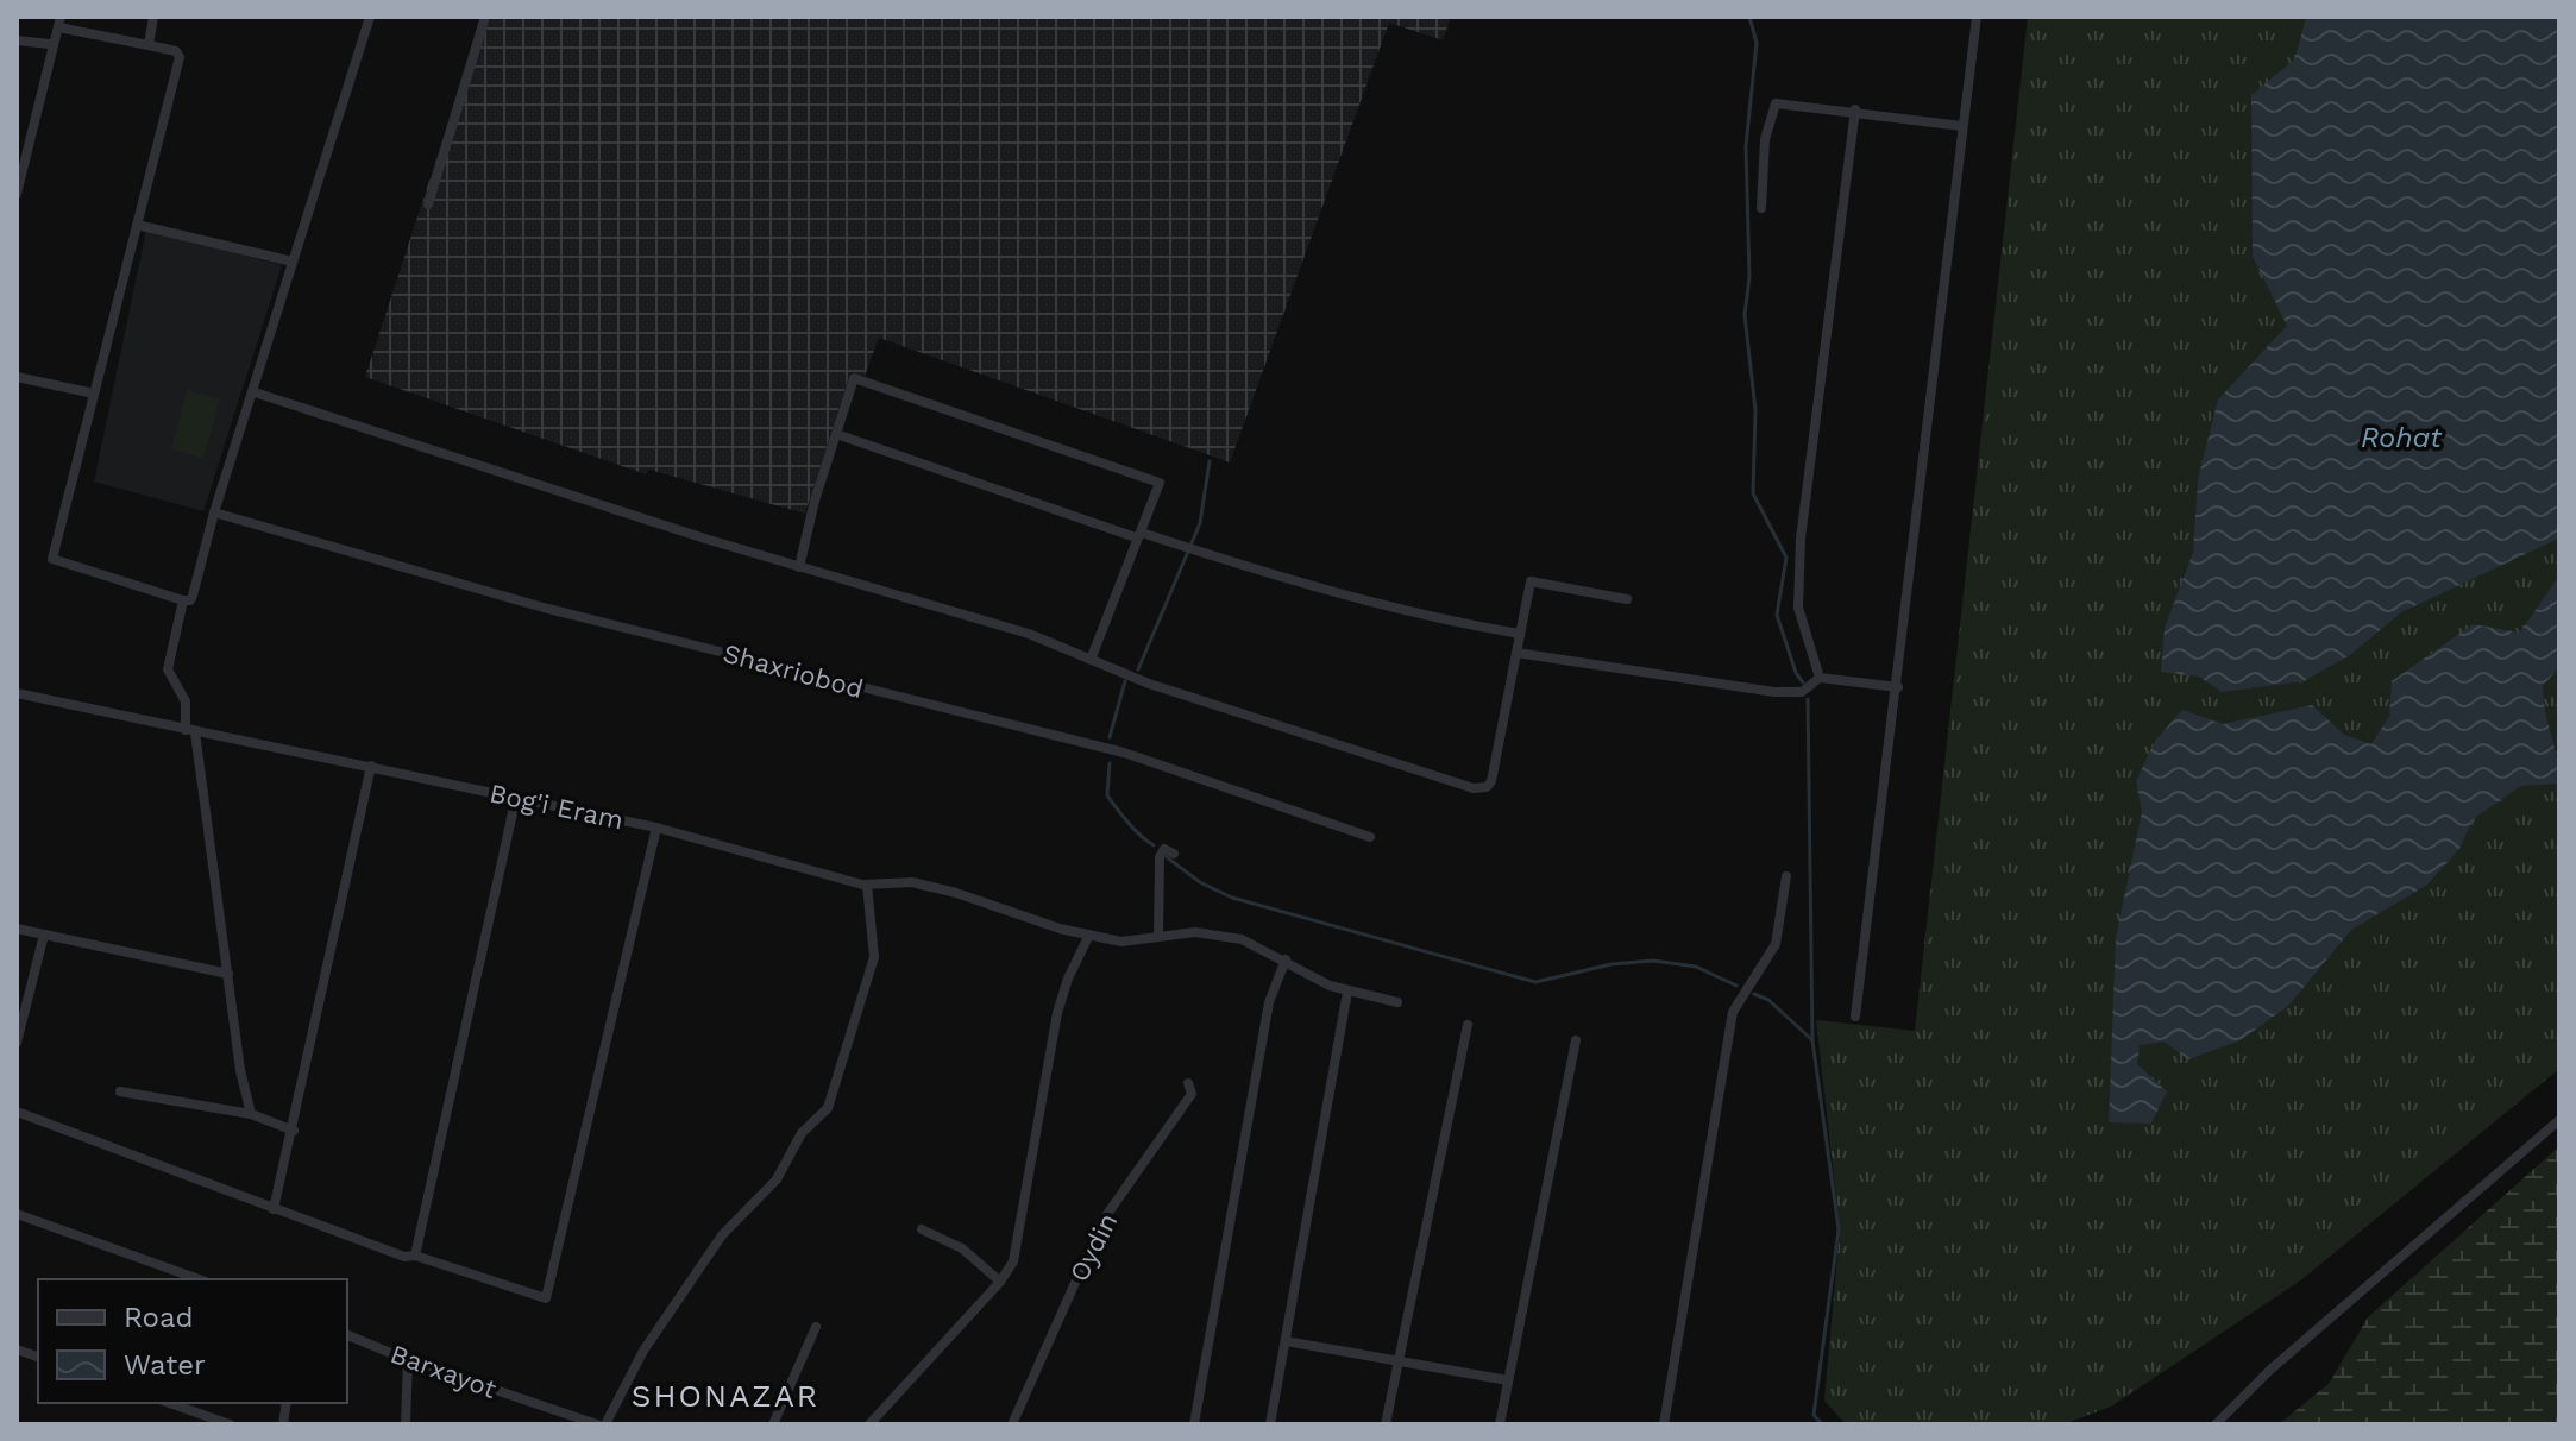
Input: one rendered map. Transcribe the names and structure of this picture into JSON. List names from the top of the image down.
{
  "streets": {
    "street": [
      "Shaxriobod",
      "Bog'i Eram",
      "Oydin",
      "Barxayot"
    ]
  },
  "districts": ["SHONAZAR"],
  "water": ["Rohat"],
  "legend": ["Road", "Water"]
}
